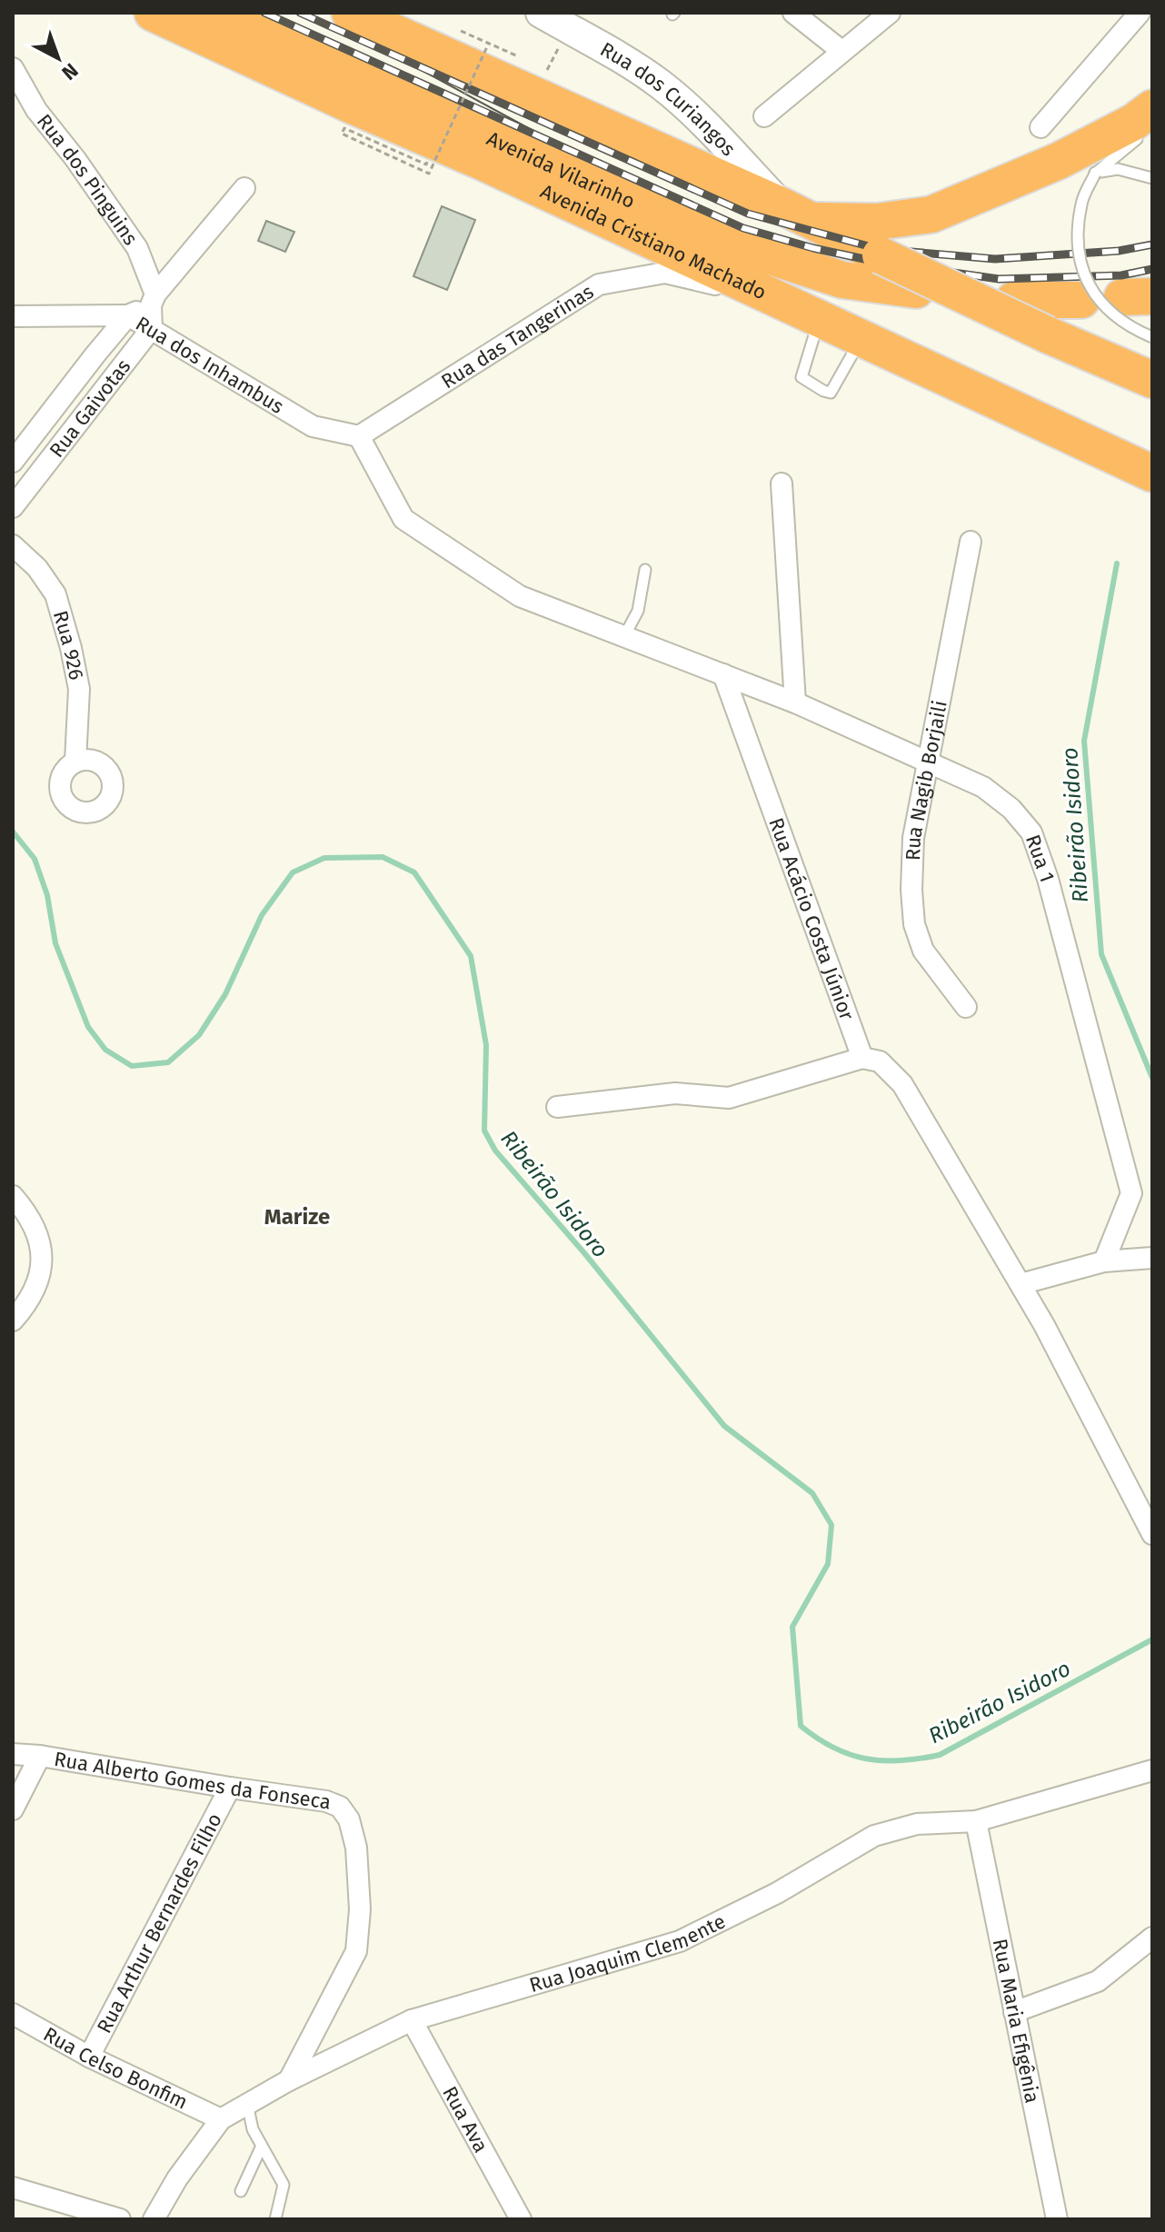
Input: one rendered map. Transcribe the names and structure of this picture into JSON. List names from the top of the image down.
{
  "streets": {
    "highway": ["Avenida Vilarinho", "Avenida Cristiano Machado"],
    "street": [
      "Rua dos Curiangos",
      "Rua dos Pinguins",
      "Rua das Tangerinas",
      "Rua dos Inhambus",
      "Rua Gaivotas",
      "Rua 926",
      "Rua Nagib Borjaili",
      "Rua 1",
      "Rua Acácio Costa Júnior",
      "Rua Alberto Gomes da Fonseca",
      "Rua Arthur Bernardes Filho",
      "Rua Joaquim Clemente",
      "Rua Maria Efigênia",
      "Rua Celso Bonfim",
      "Rua Ava"
    ]
  },
  "crossings": [
    ["Rua dos Pinguins", "Rua Gaivotas"],
    ["Avenida Cristiano Machado", "Rua das Tangerinas"],
    ["Rua das Tangerinas", "Rua dos Inhambus"],
    ["Rua dos Inhambus", "Rua Gaivotas"],
    ["Rua Nagib Borjaili", "Rua 1"],
    ["Rua 1", "Rua Acácio Costa Júnior"],
    ["Rua Alberto Gomes da Fonseca", "Rua Arthur Bernardes Filho"],
    ["Rua Alberto Gomes da Fonseca", "Rua Joaquim Clemente"],
    ["Rua Arthur Bernardes Filho", "Rua Celso Bonfim"],
    ["Rua Joaquim Clemente", "Rua Maria Efigênia"],
    ["Rua Joaquim Clemente", "Rua Celso Bonfim"],
    ["Rua Joaquim Clemente", "Rua Ava"]
  ],
  "districts": ["Marize"],
  "water": ["Ribeirão Isidoro"],
  "north": "bottom right"
}
